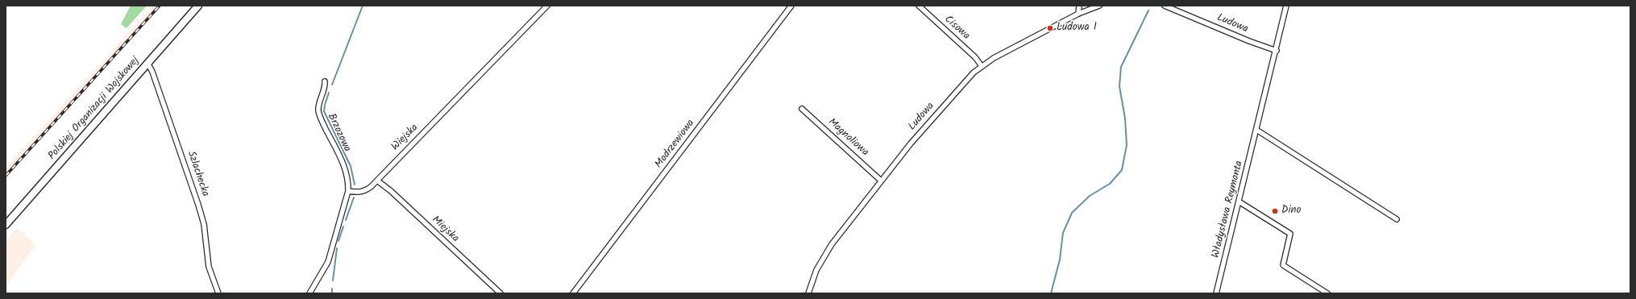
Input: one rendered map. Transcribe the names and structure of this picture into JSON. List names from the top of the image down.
{
  "streets": {
    "main road": ["Polskiej Organizacji Wojskowej"],
    "street": [
      "Ludowa",
      "Cisowa",
      "Brzozowa",
      "Wiejska",
      "Magnoliowa",
      "Modrzewiowa",
      "Szlachecka",
      "Władysława Reymonta",
      "Miejska"
    ]
  },
  "crossings": [
    ["Ludowa", "Cisowa"],
    ["Ludowa", "Magnoliowa"],
    ["Ludowa", "Władysława Reymonta"],
    ["Polskiej Organizacji Wojskowej", "Szlachecka"],
    ["Brzozowa", "Wiejska"],
    ["Wiejska", "Miejska"]
  ],
  "places": ["Ludowa I", "Dino"]
}
